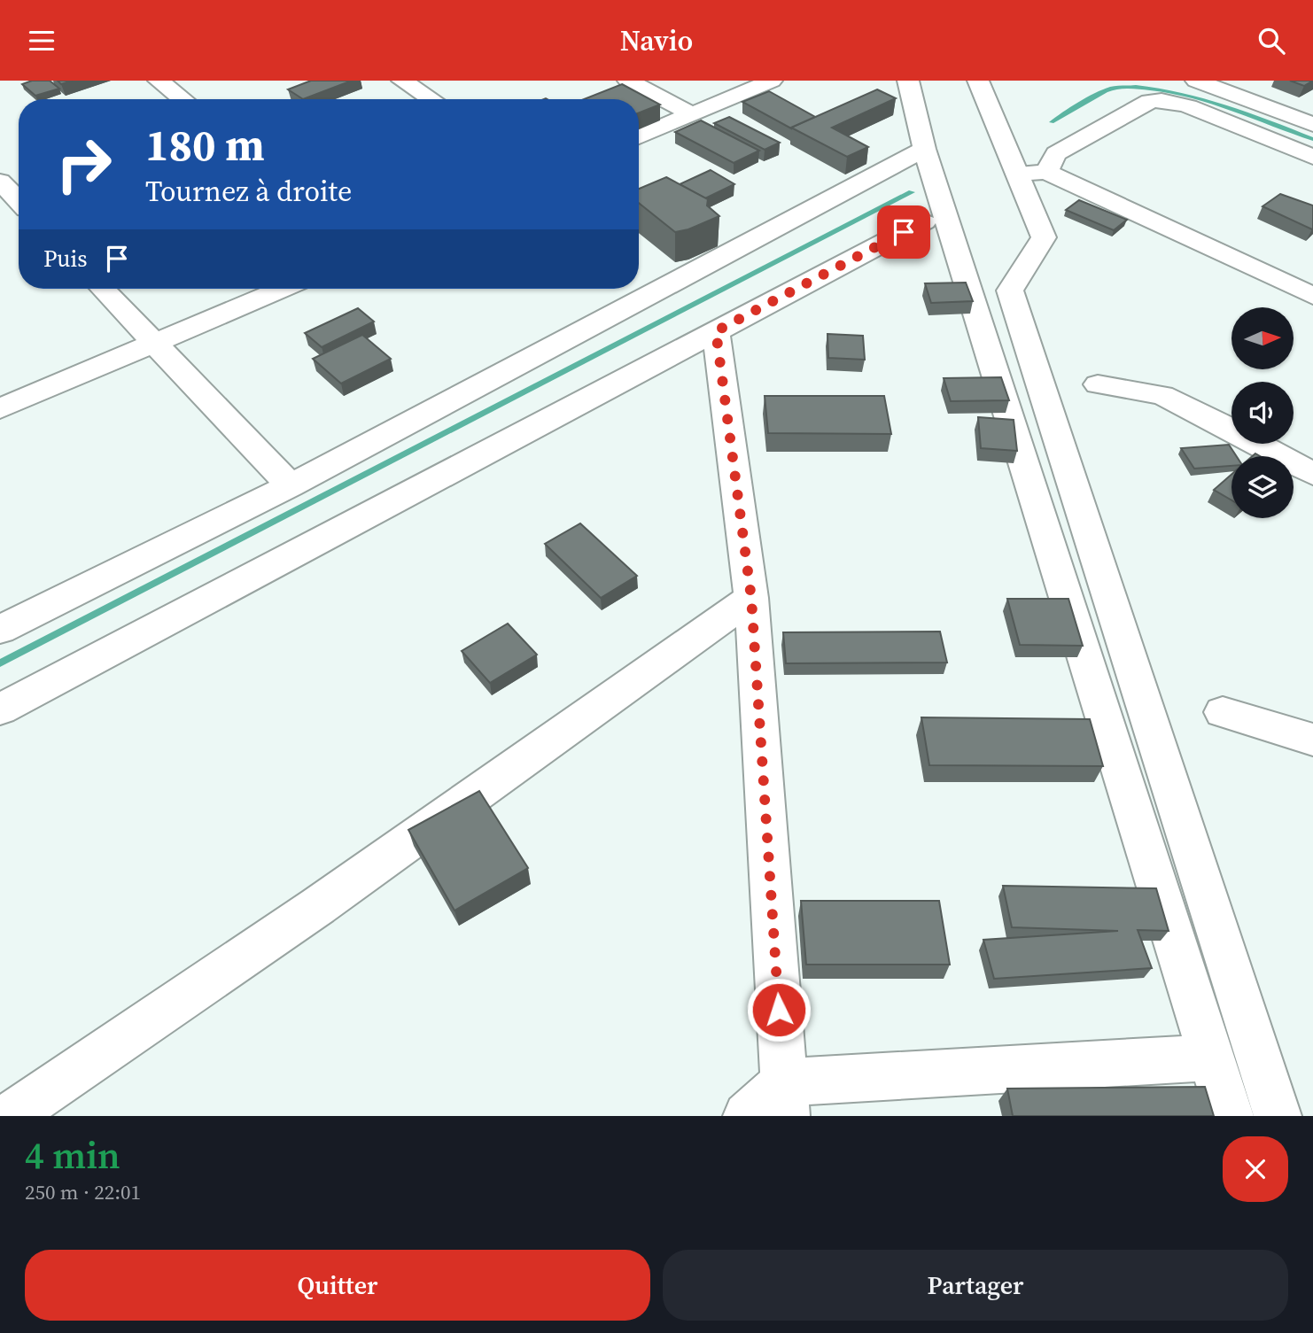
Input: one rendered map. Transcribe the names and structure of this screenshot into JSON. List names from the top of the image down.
{
  "north": "right",
  "page": {
    "header": "Navio",
    "turn": ["180 m", "Tournez à droite"],
    "then": "Puis",
    "heading": ["4 min", "250 m · 22:01"],
    "buttons": ["Quitter", "Partager"]
  }
}
